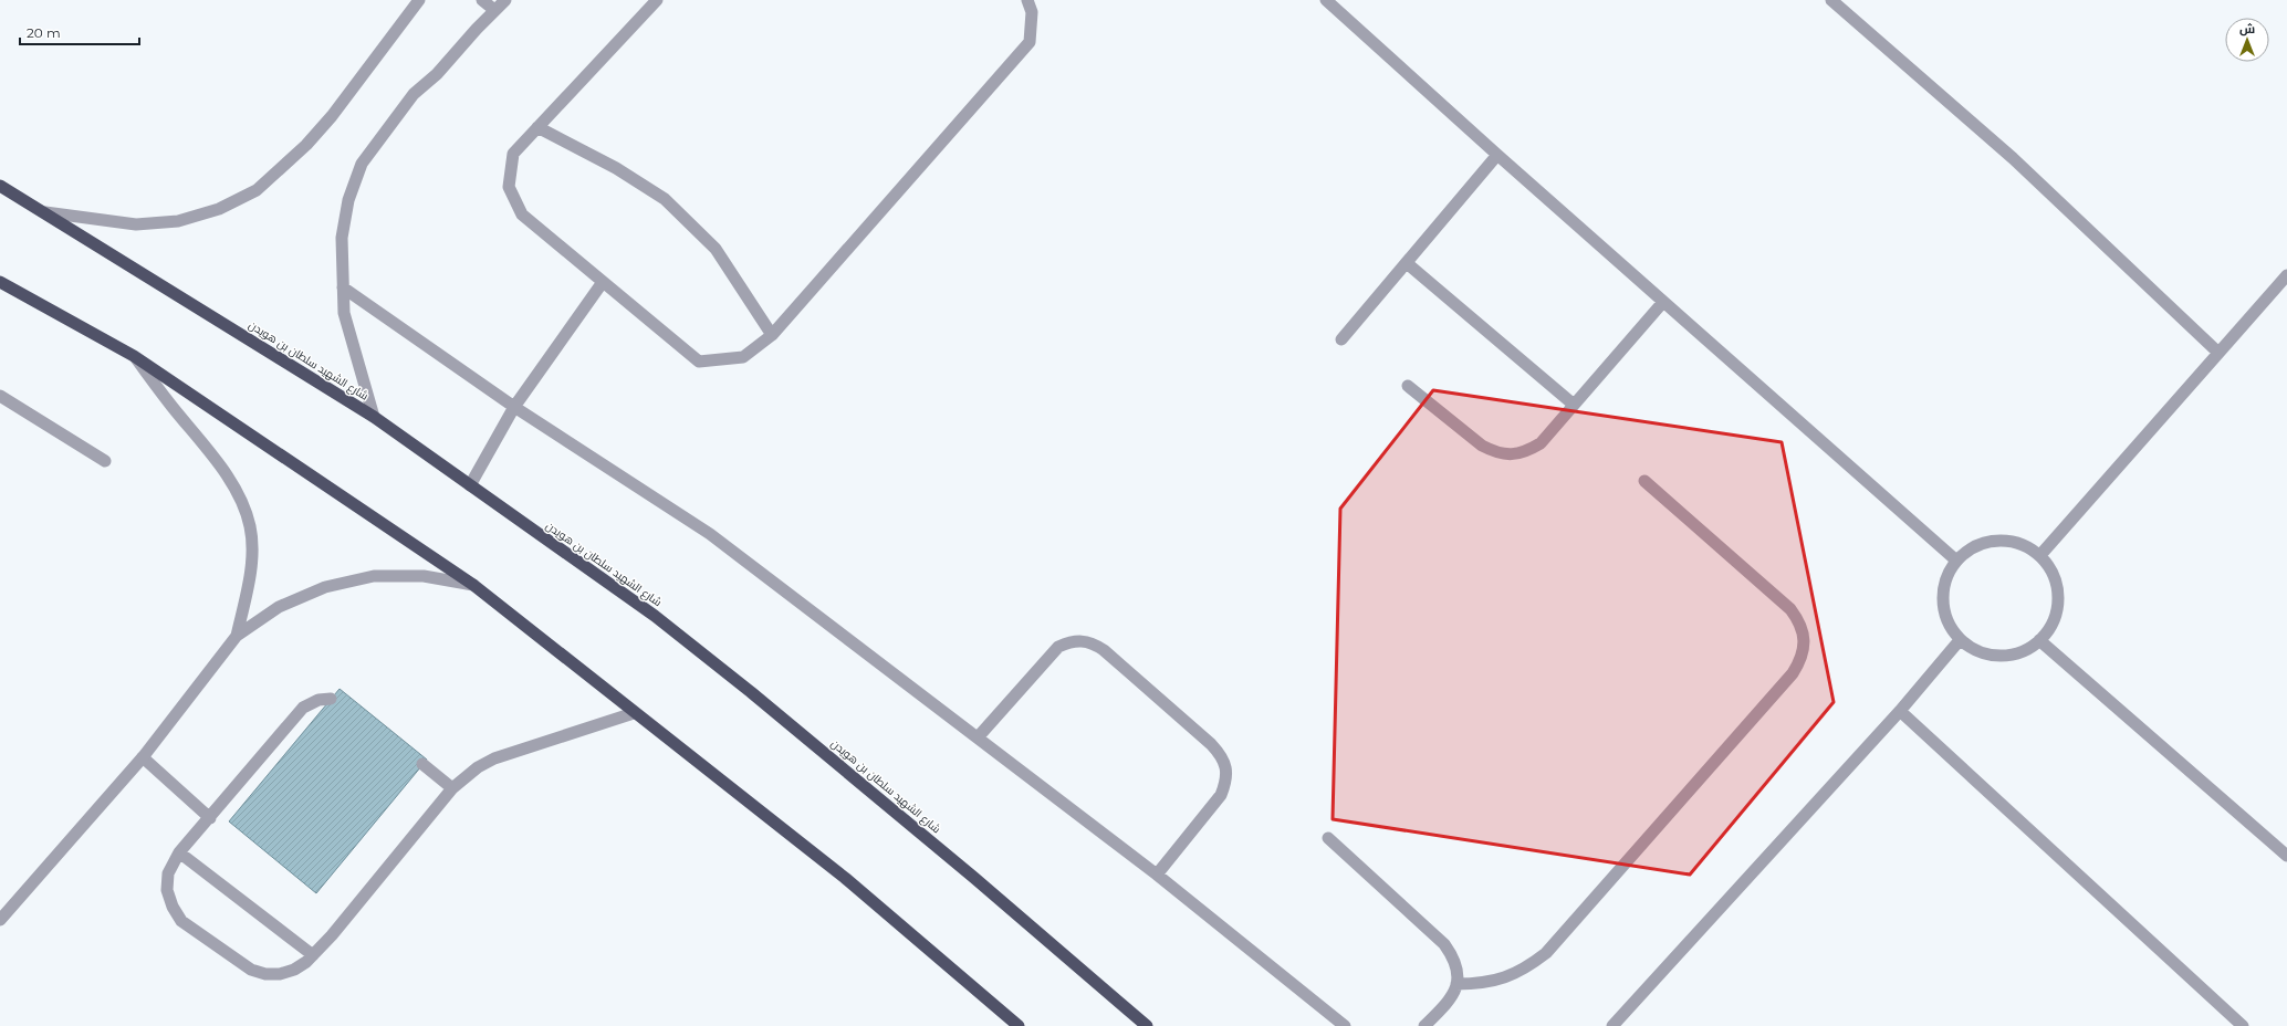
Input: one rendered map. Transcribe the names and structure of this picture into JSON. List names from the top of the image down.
{
  "streets": {
    "highway": ["شارع الشهيد سلطان بن هويدن"]
  },
  "scale_bar": "20 m",
  "north": "top"
}
